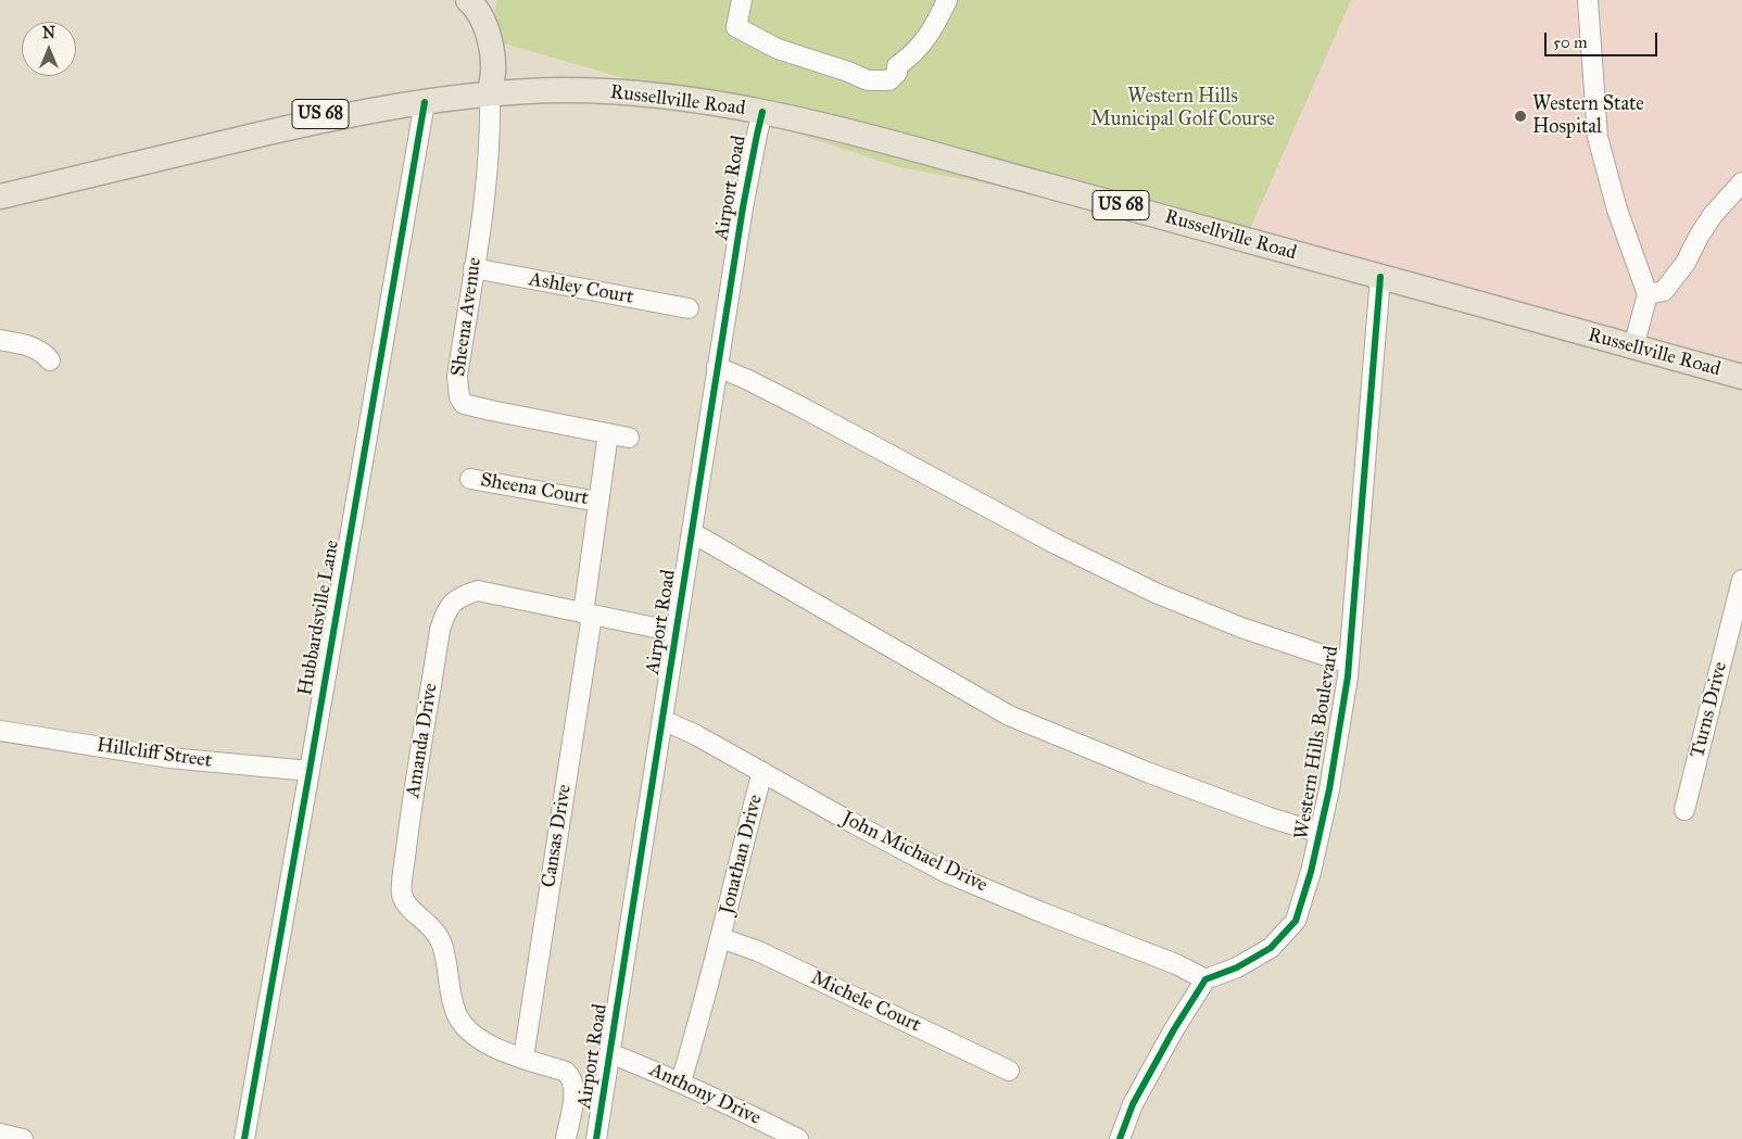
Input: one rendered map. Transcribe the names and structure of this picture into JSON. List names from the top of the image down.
{
  "streets": {
    "main road": ["Russellville Road", "US 68"],
    "street": [
      "Airport Road",
      "Ashley Court",
      "Sheena Avenue",
      "Sheena Court",
      "Hubbardsville Lane",
      "Turns Drive",
      "Amanda Drive",
      "Western Hills Boulevard",
      "Hillcliff Street",
      "Cansas Drive",
      "John Michael Drive",
      "Jonathan Drive",
      "Michele Court",
      "Anthony Drive"
    ]
  },
  "crossings": [
    ["Russellville Road", "US 68"],
    ["Russellville Road", "Airport Road"],
    ["Russellville Road", "Sheena Avenue"],
    ["Russellville Road", "Western Hills Boulevard"],
    ["US 68", "Sheena Avenue"],
    ["US 68", "Hubbardsville Lane"],
    ["Airport Road", "Amanda Drive"],
    ["Airport Road", "John Michael Drive"],
    ["Airport Road", "Anthony Drive"],
    ["Ashley Court", "Sheena Avenue"],
    ["Sheena Avenue", "Cansas Drive"],
    ["Sheena Court", "Cansas Drive"],
    ["Hubbardsville Lane", "Hillcliff Street"],
    ["Amanda Drive", "Cansas Drive"],
    ["Western Hills Boulevard", "John Michael Drive"],
    ["John Michael Drive", "Jonathan Drive"],
    ["Jonathan Drive", "Michele Court"],
    ["Jonathan Drive", "Anthony Drive"]
  ],
  "parks": ["Western Hills Municipal Golf Course"],
  "places": ["Western State Hospital"],
  "scale_bar": "50 m",
  "north": "top"
}
